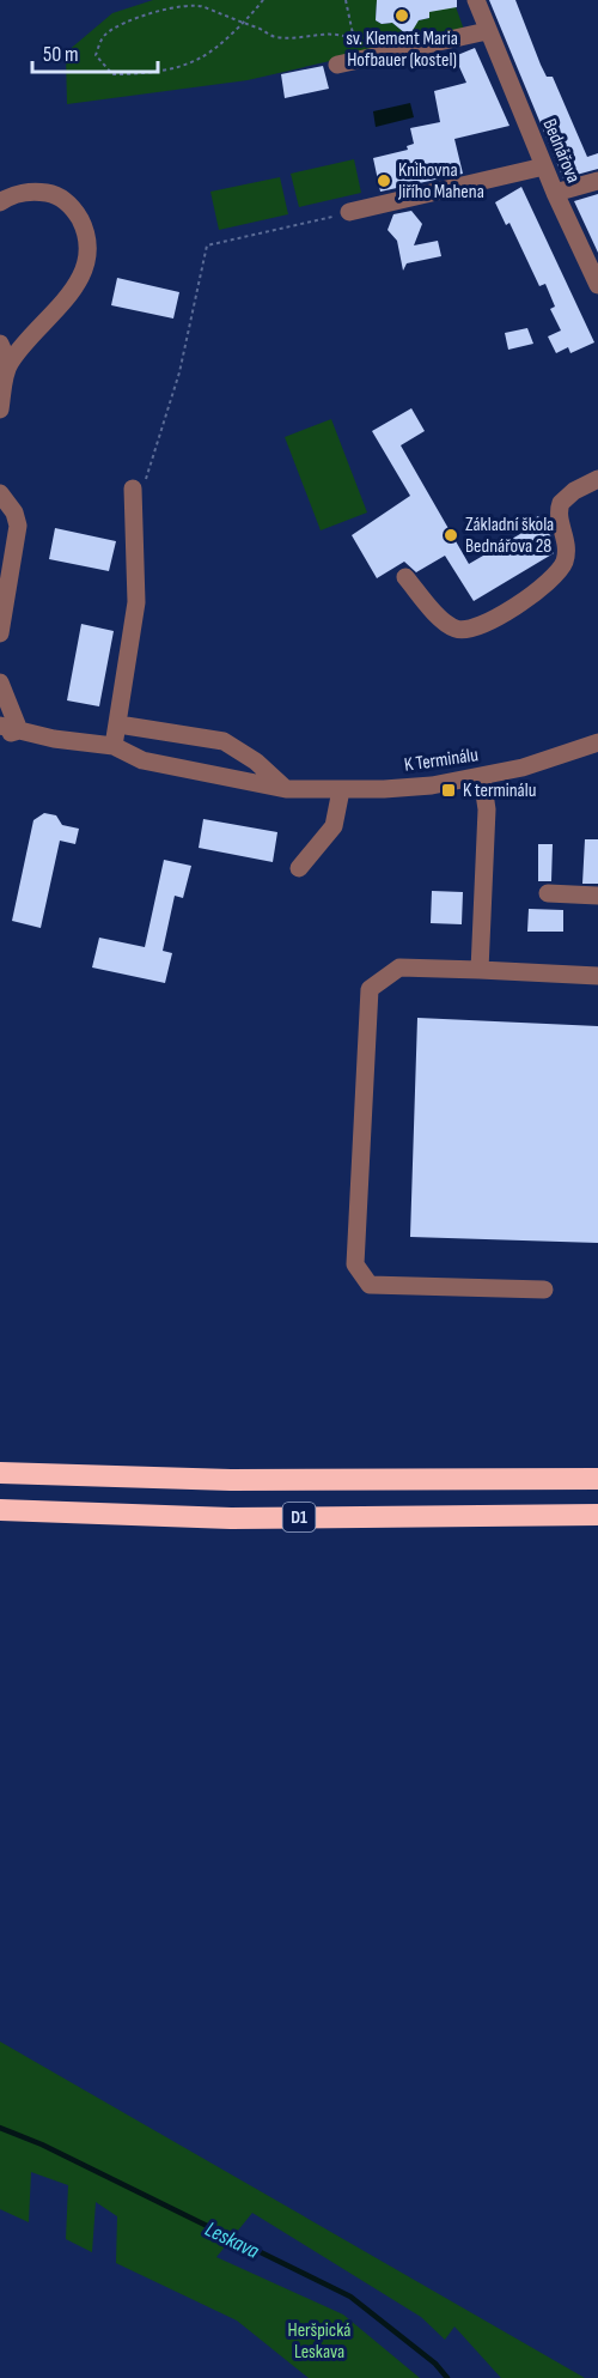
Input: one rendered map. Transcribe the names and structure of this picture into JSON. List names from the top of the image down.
{
  "streets": {
    "highway": ["D1"],
    "street": ["Bednářova", "K Terminálu"]
  },
  "water": ["Leskava"],
  "parks": ["Heršpická Leskava"],
  "places": {
    "other": ["sv. Klement Maria Hofbauer (kostel)", "Knihovna Jiřího Mahena", "Základní škola Bednářova 28"],
    "transit": ["K terminálu"]
  },
  "scale_bar": "50 m"
}
